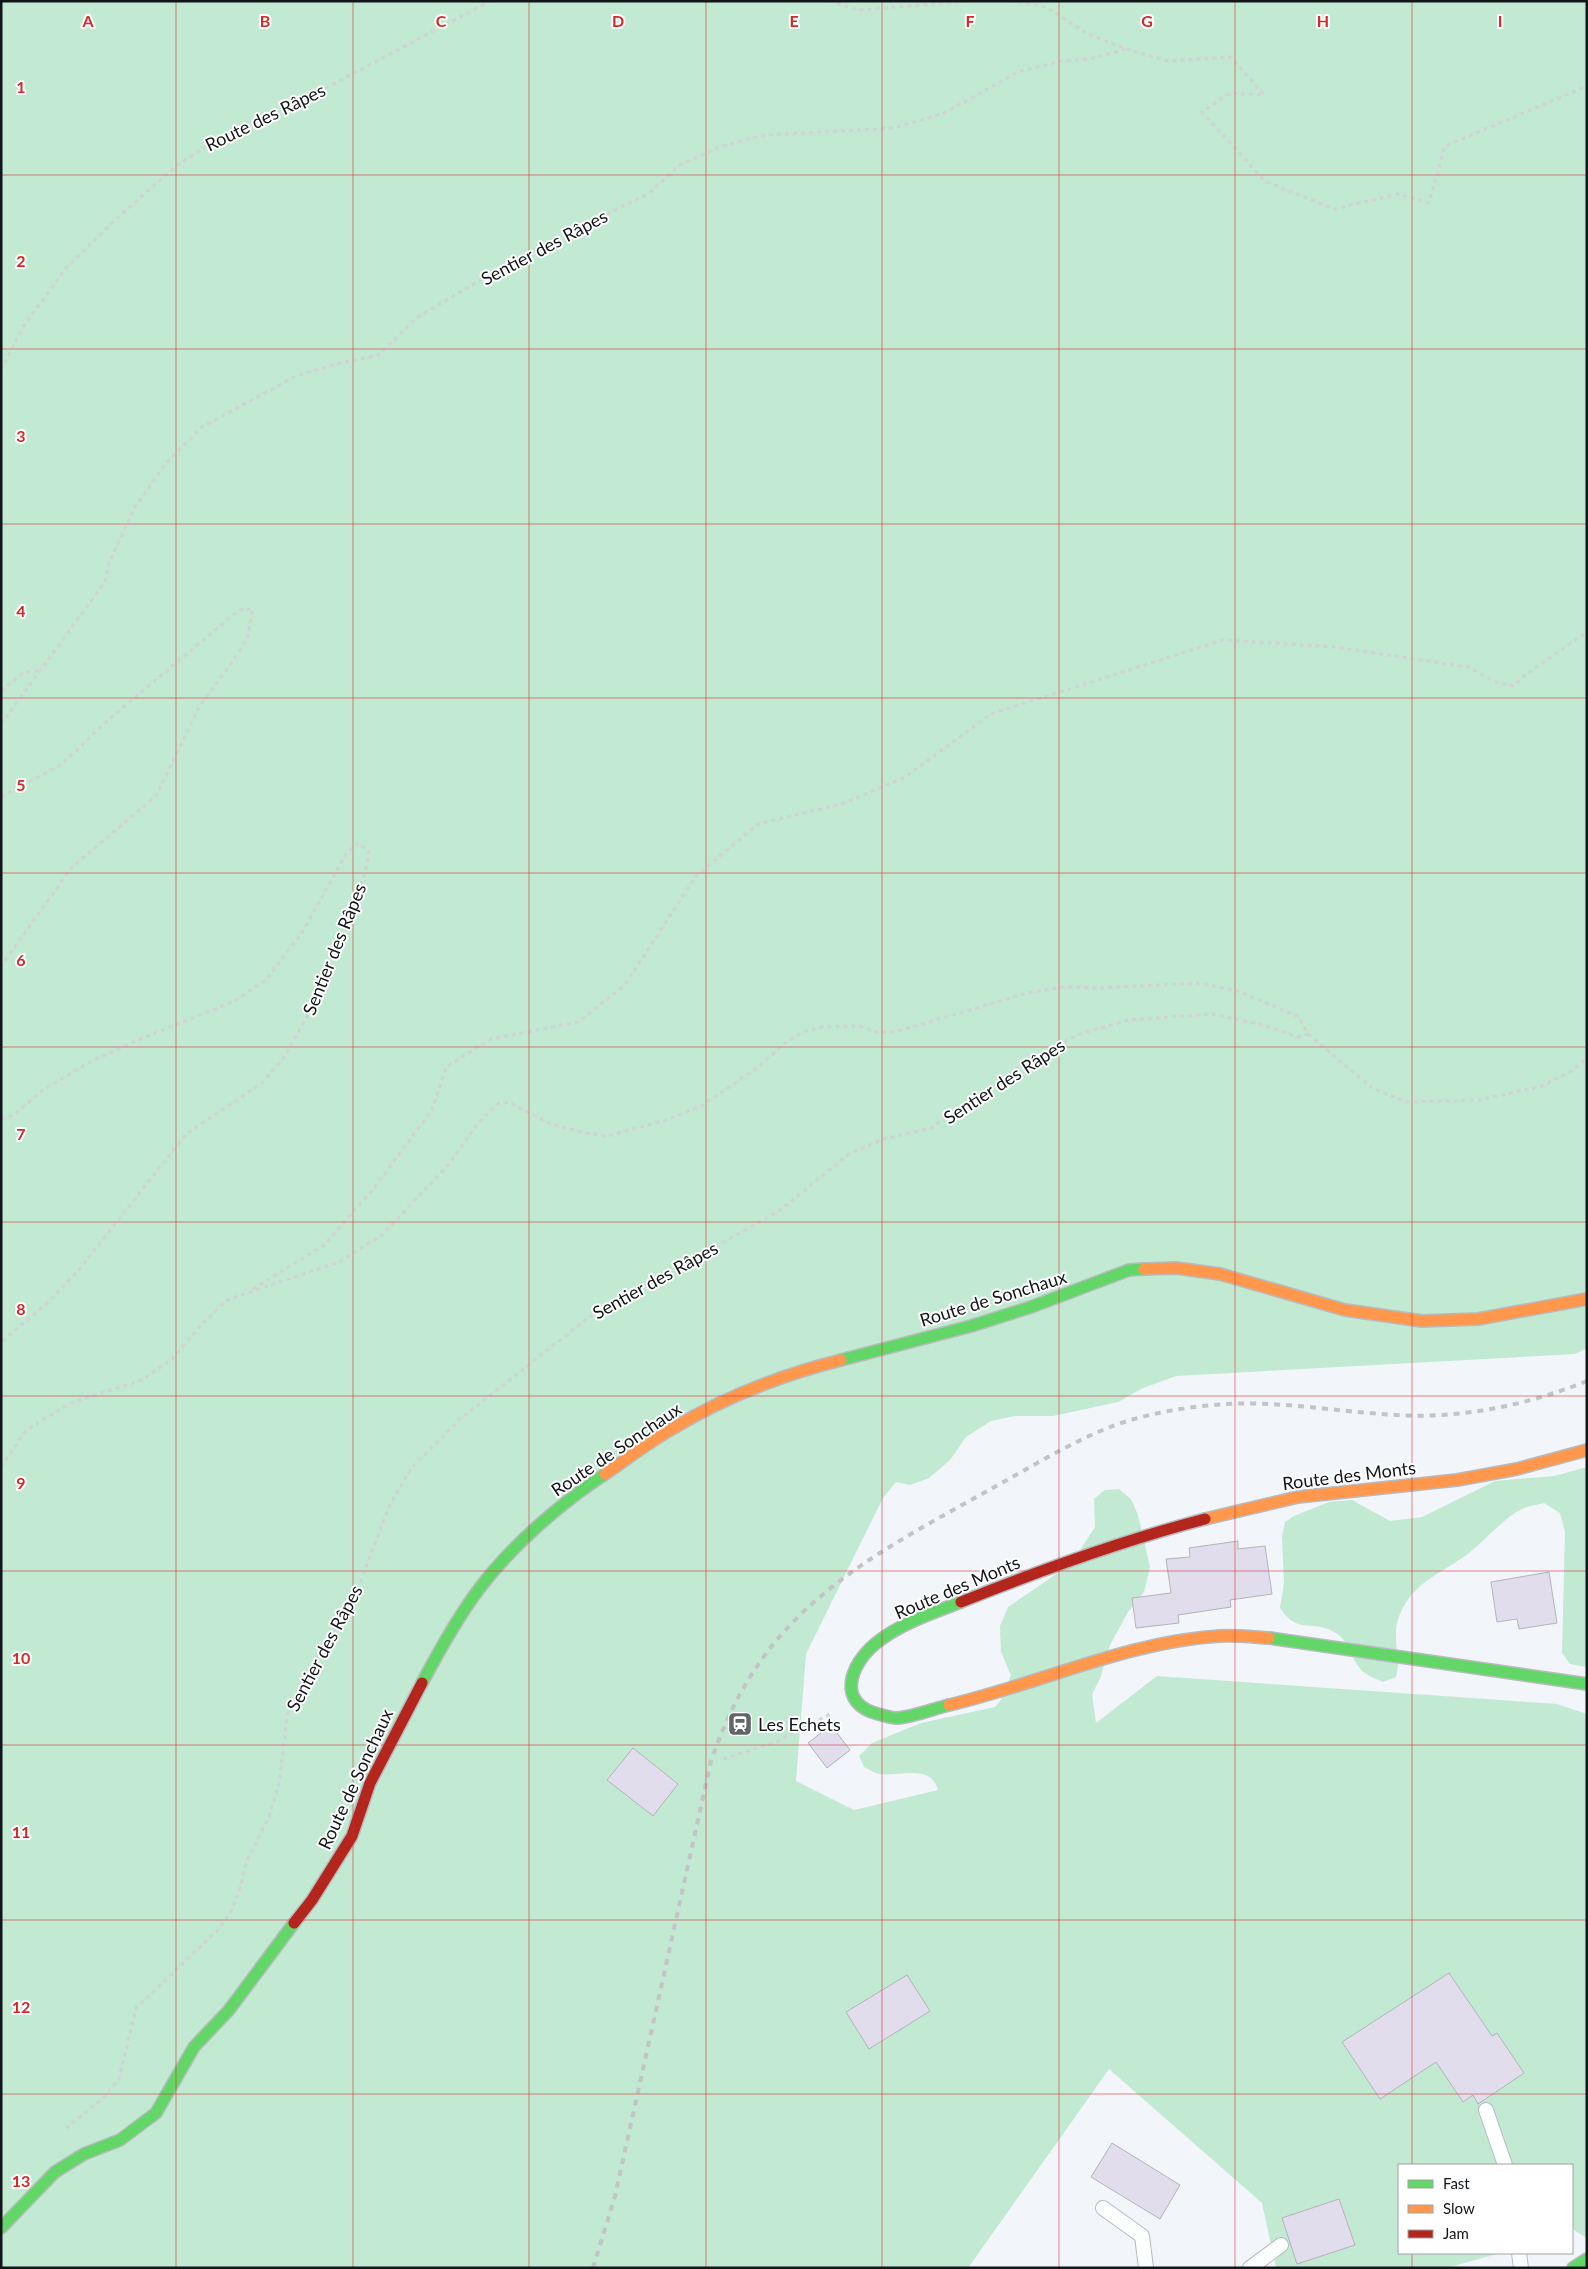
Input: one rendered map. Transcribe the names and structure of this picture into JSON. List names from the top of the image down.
{
  "streets": {
    "street": ["Route de Sonchaux", "Route des Monts"],
    "path": ["Route des Râpes", "Sentier des Râpes"]
  },
  "places": {
    "station": ["Les Echets"]
  },
  "legend": ["Fast", "Slow", "Jam"],
  "grid": {
    "columns": [
      "A",
      "B",
      "C",
      "D",
      "E",
      "F",
      "G",
      "H",
      "I"
    ],
    "rows": [
      "1",
      "2",
      "3",
      "4",
      "5",
      "6",
      "7",
      "8",
      "9",
      "10",
      "11",
      "12",
      "13"
    ]
  }
}
